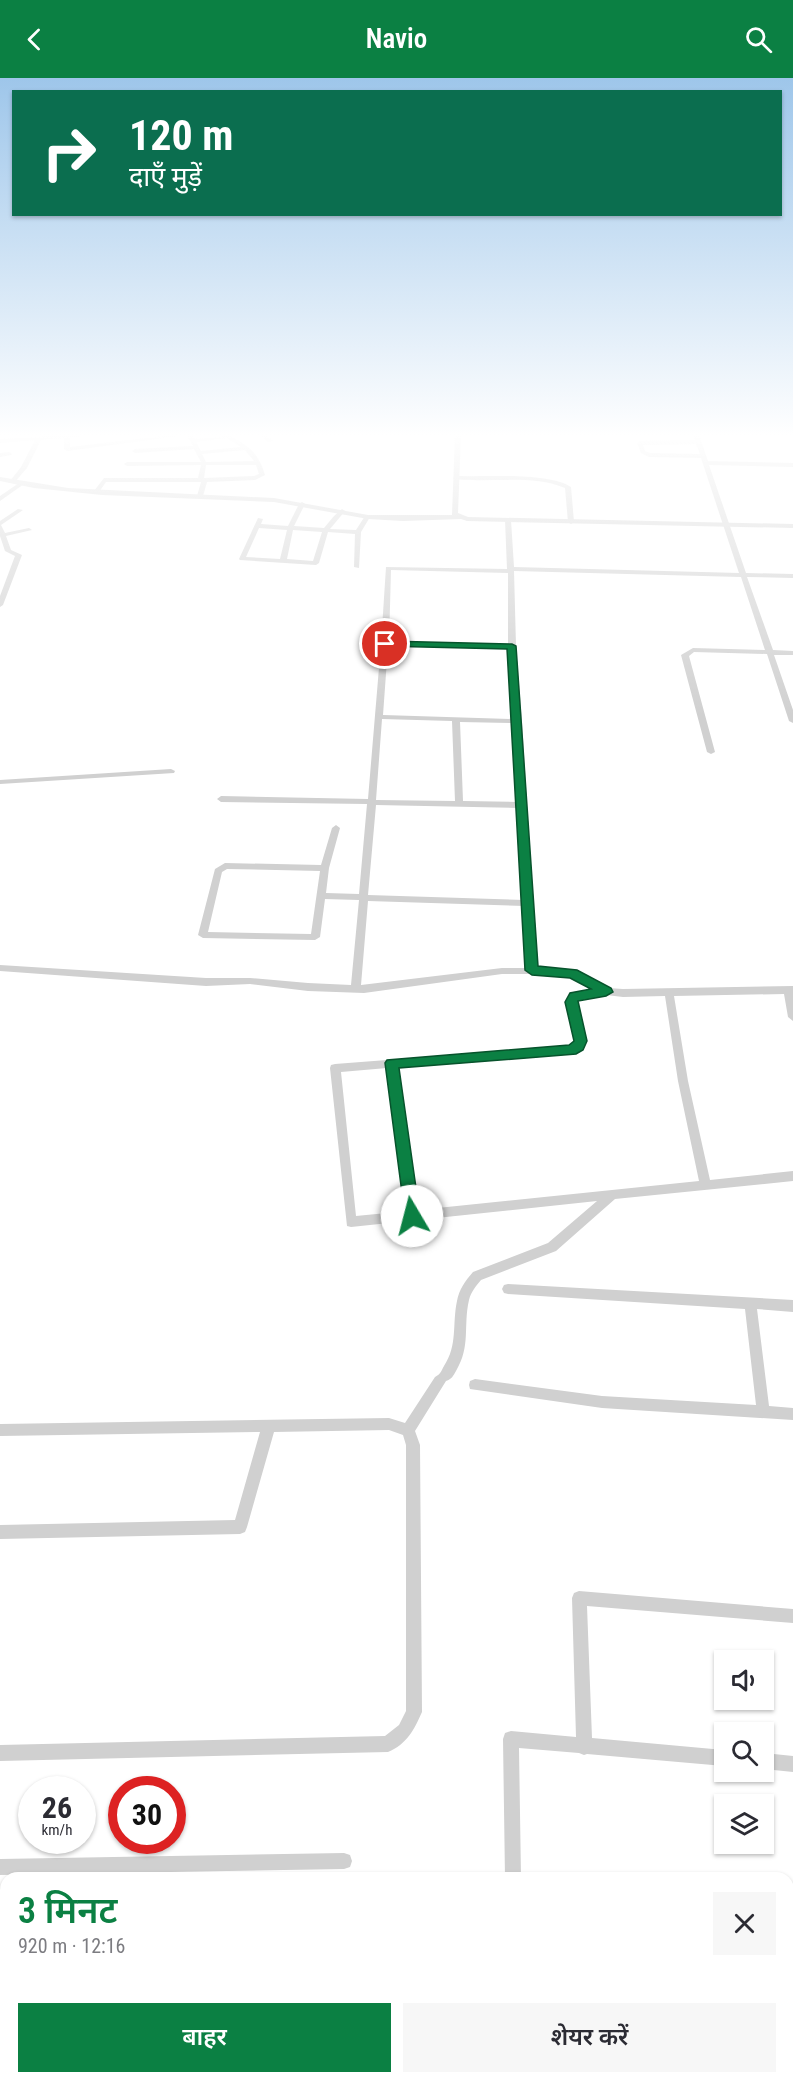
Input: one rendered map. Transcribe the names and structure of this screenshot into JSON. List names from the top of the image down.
{
  "page": {
    "header": "Navio",
    "turn": ["120 m", "दाएँ मुड़ें"],
    "speed": "26 km/h",
    "limit": "30",
    "heading": ["3 मिनट", "920 m · 12:16"],
    "buttons": ["बाहर", "शेयर करें"]
  }
}
